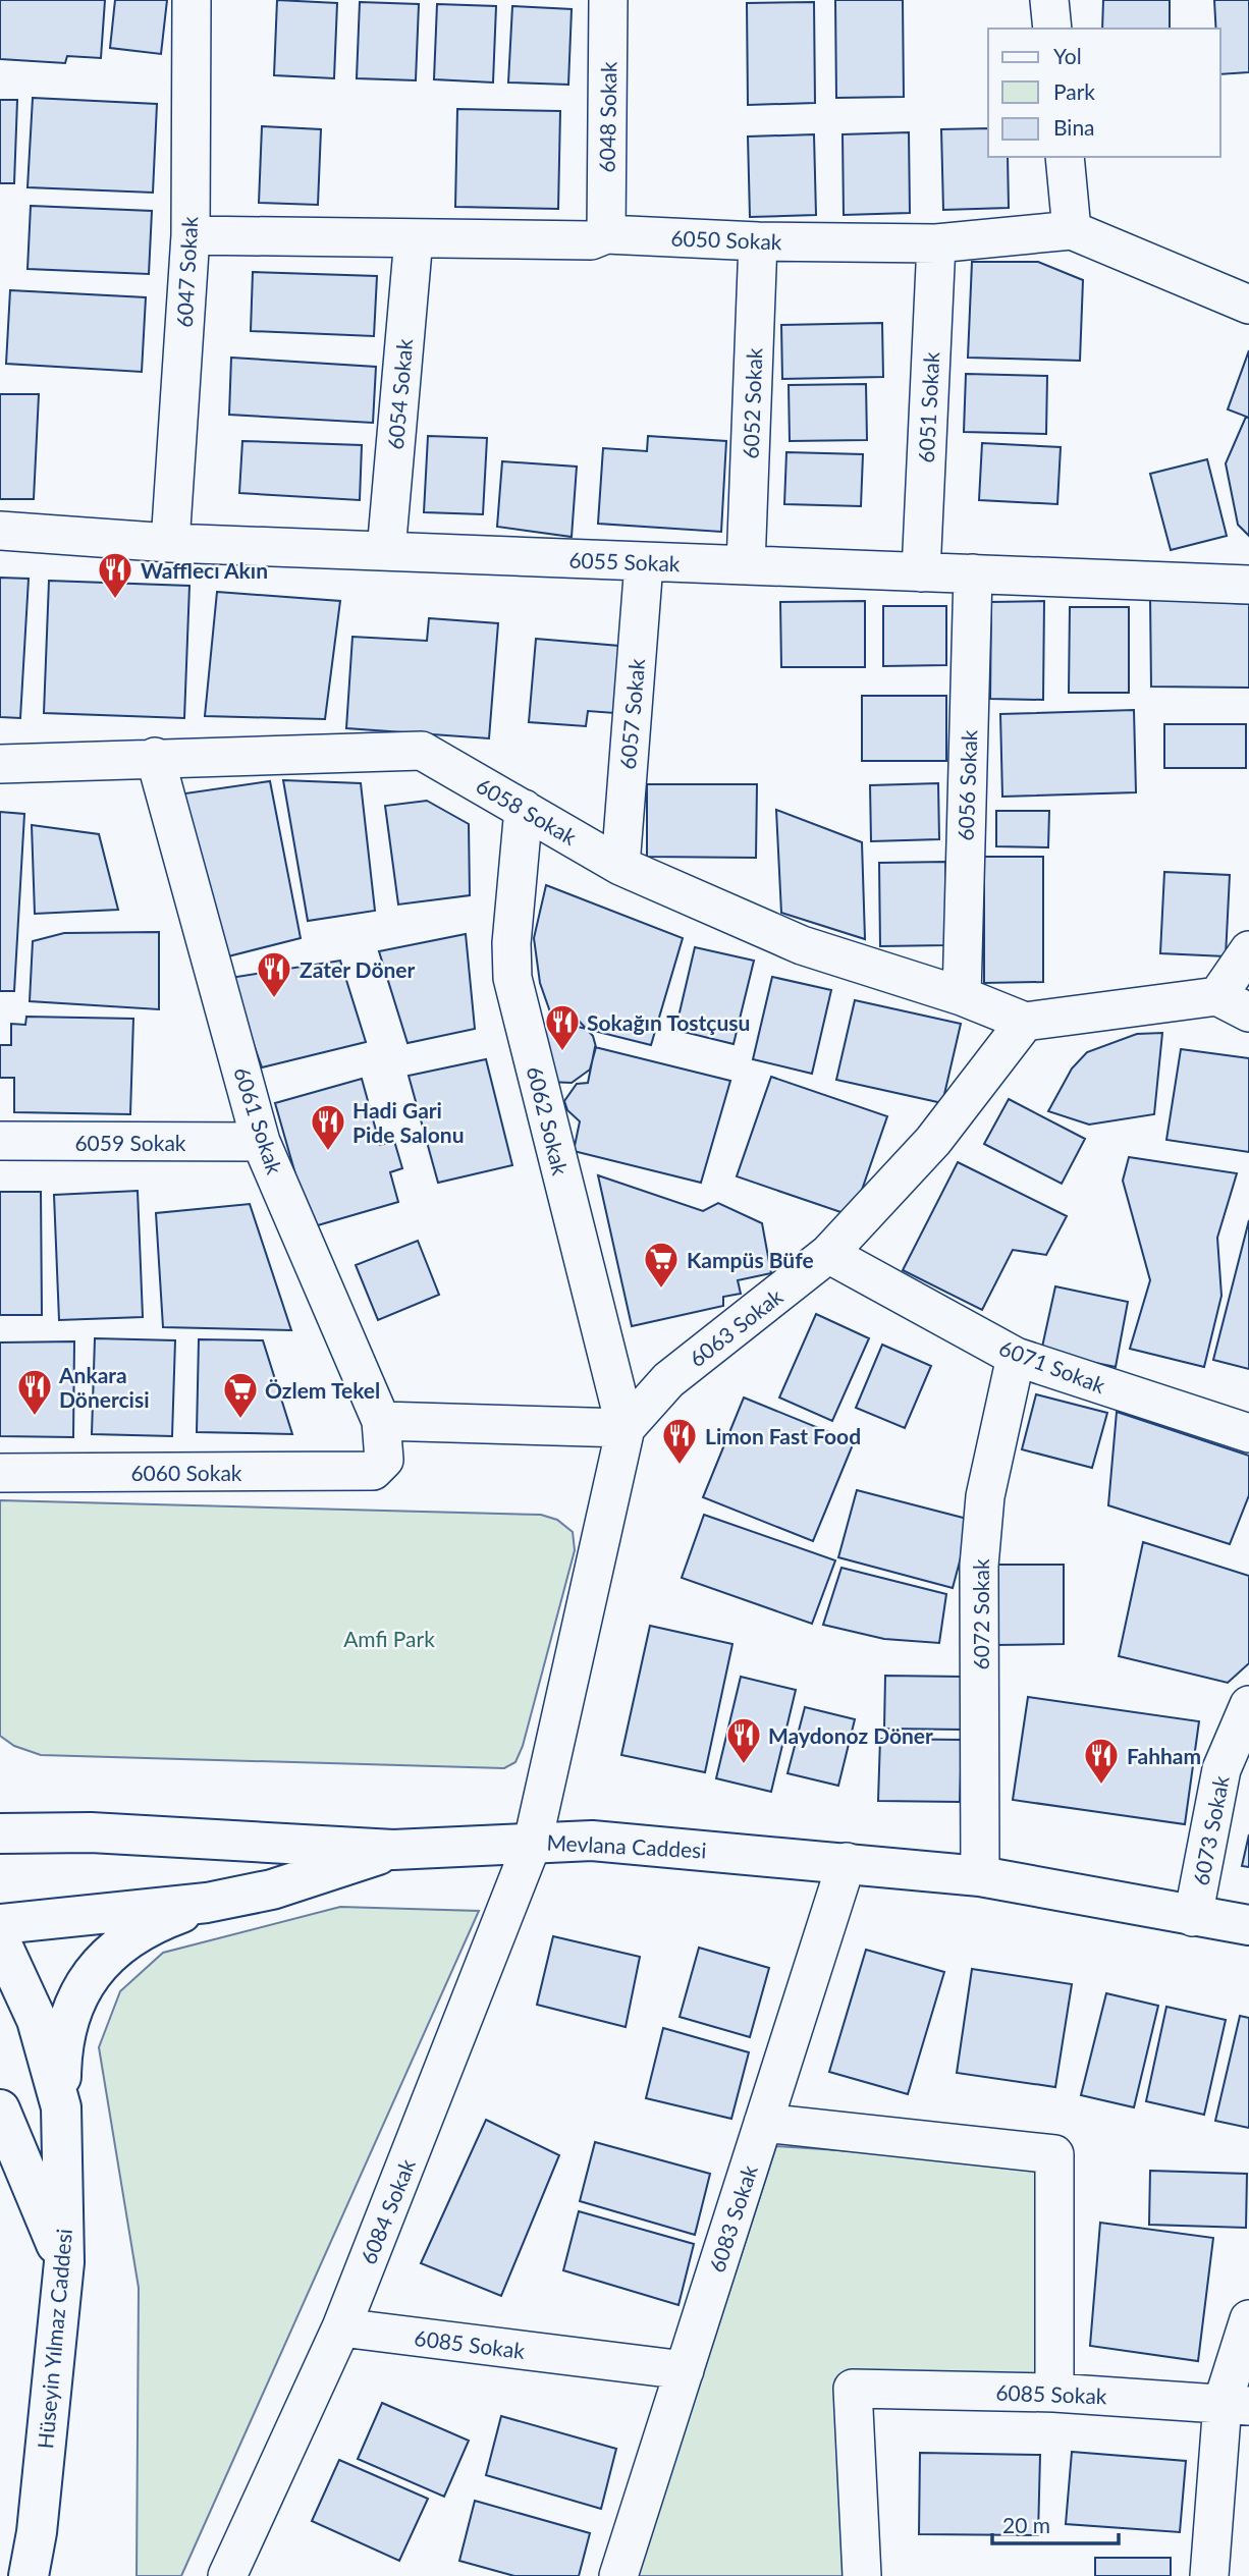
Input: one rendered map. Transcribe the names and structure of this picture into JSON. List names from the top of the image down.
{
  "streets": {
    "main road": ["Mevlana Caddesi", "Hüseyin Yılmaz Caddesi"],
    "street": [
      "6048 Sokak",
      "6050 Sokak",
      "6047 Sokak",
      "6054 Sokak",
      "6052 Sokak",
      "6051 Sokak",
      "6055 Sokak",
      "6057 Sokak",
      "6056 Sokak",
      "6058 Sokak",
      "6061 Sokak",
      "6062 Sokak",
      "6059 Sokak",
      "6063 Sokak",
      "6071 Sokak",
      "6060 Sokak",
      "6072 Sokak",
      "6073 Sokak",
      "6084 Sokak",
      "6083 Sokak",
      "6085 Sokak"
    ]
  },
  "crossings": [
    ["6048 Sokak", "6050 Sokak"],
    ["6050 Sokak", "6047 Sokak"],
    ["6050 Sokak", "6054 Sokak"],
    ["6050 Sokak", "6052 Sokak"],
    ["6050 Sokak", "6051 Sokak"],
    ["6047 Sokak", "6055 Sokak"],
    ["6054 Sokak", "6055 Sokak"],
    ["6052 Sokak", "6055 Sokak"],
    ["6051 Sokak", "6055 Sokak"],
    ["6055 Sokak", "6057 Sokak"],
    ["6055 Sokak", "6056 Sokak"],
    ["6057 Sokak", "6058 Sokak"],
    ["6056 Sokak", "6058 Sokak"],
    ["6058 Sokak", "6061 Sokak"],
    ["6058 Sokak", "6062 Sokak"],
    ["6058 Sokak", "6063 Sokak"],
    ["6061 Sokak", "6059 Sokak"],
    ["6061 Sokak", "6060 Sokak"],
    ["6062 Sokak", "6063 Sokak"],
    ["6063 Sokak", "6071 Sokak"],
    ["6063 Sokak", "Mevlana Caddesi"],
    ["6063 Sokak", "6084 Sokak"],
    ["6071 Sokak", "6072 Sokak"],
    ["6072 Sokak", "Mevlana Caddesi"],
    ["6073 Sokak", "Mevlana Caddesi"],
    ["Mevlana Caddesi", "6084 Sokak"],
    ["Mevlana Caddesi", "6083 Sokak"],
    ["6084 Sokak", "6085 Sokak"],
    ["6083 Sokak", "6085 Sokak"]
  ],
  "parks": ["Amfi Park"],
  "places": {
    "restaurant": [
      "Wafflecı Akın",
      "Zater Döner",
      "Sokağın Tostçusu",
      "Hadi Gari Pide Salonu",
      "Ankara Dönercisi",
      "Limon Fast Food",
      "Maydonoz Döner",
      "Fahham"
    ],
    "supermarket": ["Kampüs Büfe", "Özlem Tekel"]
  },
  "legend": ["Yol", "Park", "Bina"],
  "scale_bar": "20 m"
}
